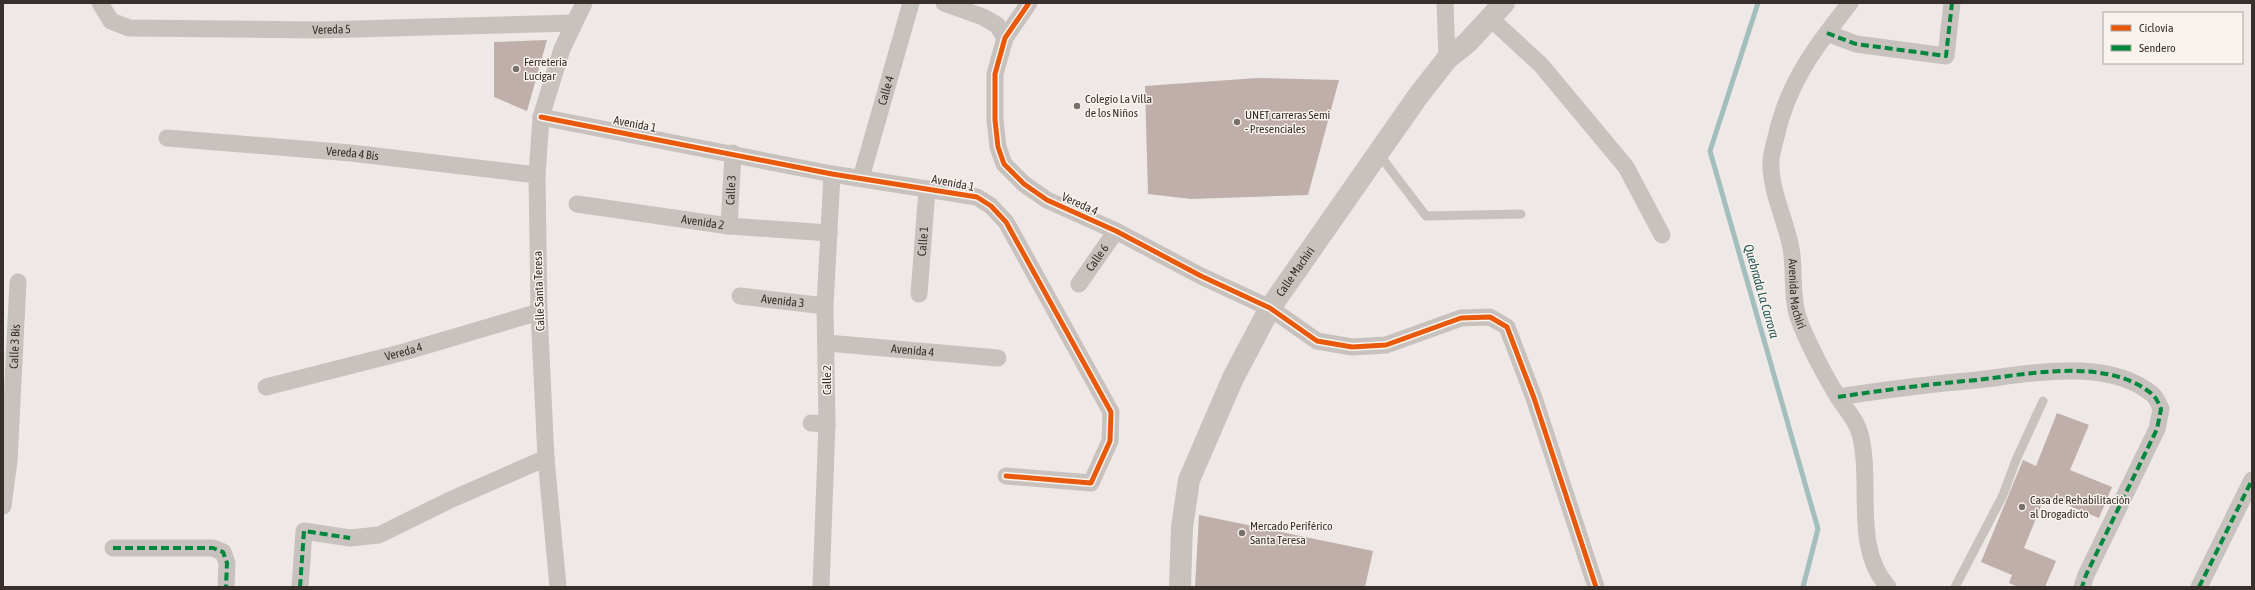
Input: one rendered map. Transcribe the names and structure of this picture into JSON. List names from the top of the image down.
{
  "streets": {
    "street": [
      "Vereda 5",
      "Calle 4",
      "Avenida 1",
      "Vereda 4 Bis",
      "Calle 3",
      "Vereda 4",
      "Avenida 2",
      "Calle 1",
      "Calle 6",
      "Calle Machiri",
      "Calle Santa Teresa",
      "Avenida Machirí",
      "Avenida 3",
      "Calle 3 Bis",
      "Avenida 4",
      "Calle 2"
    ]
  },
  "crossings": [
    ["Vereda 5", "Calle Santa Teresa"],
    ["Calle 4", "Avenida 1"],
    ["Avenida 1", "Calle 3"],
    ["Avenida 1", "Calle 1"],
    ["Avenida 1", "Calle Santa Teresa"],
    ["Avenida 1", "Calle 2"],
    ["Vereda 4 Bis", "Calle Santa Teresa"],
    ["Calle 3", "Avenida 2"],
    ["Vereda 4", "Calle 6"],
    ["Vereda 4", "Calle Machiri"],
    ["Vereda 4", "Calle Santa Teresa"],
    ["Avenida 2", "Calle 2"],
    ["Avenida 3", "Calle 2"],
    ["Avenida 4", "Calle 2"]
  ],
  "water": ["Quebrada La Carrora"],
  "places": [
    "Ferreteria Lucigar",
    "Colegio La Villa de los Niños",
    "UNET carreras Semi - Presenciales",
    "Casa de Rehabilitación al Drogadicto",
    "Mercado Periférico Santa Teresa"
  ],
  "legend": ["Ciclovía", "Sendero"]
}
